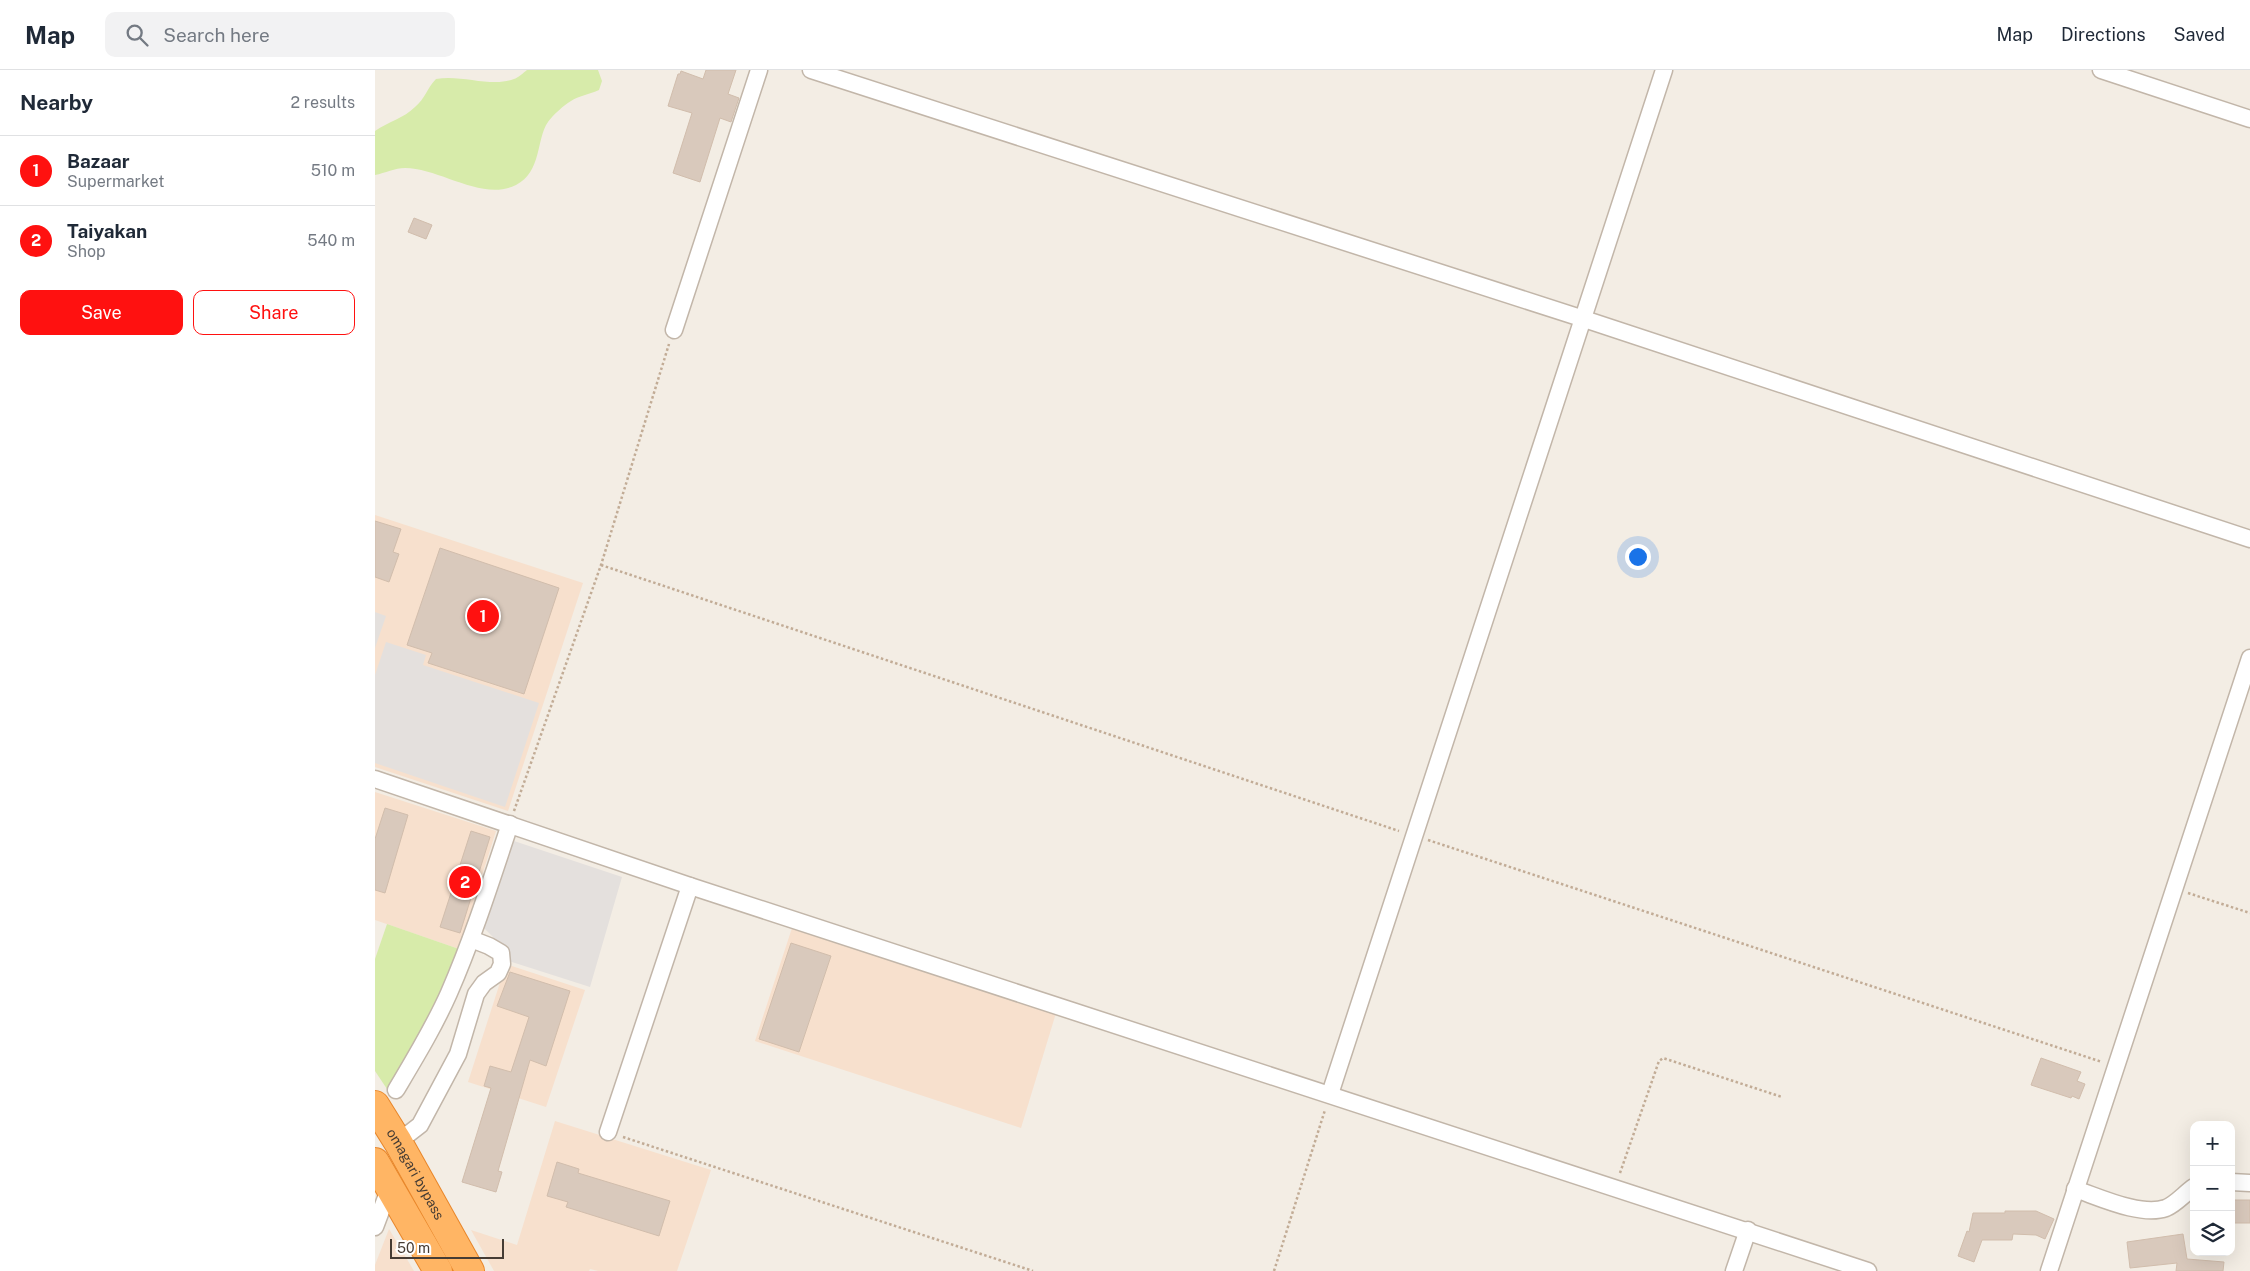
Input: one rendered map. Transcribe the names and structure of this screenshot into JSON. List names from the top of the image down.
{
  "streets": {
    "highway": ["omagari bypass"]
  },
  "scale_bar": "50 m",
  "page": {
    "header": "Map",
    "search": "Search here",
    "nav": ["Map", "Directions", "Saved"],
    "heading": ["Nearby", "2 results"],
    "list": [
      {
        "mark": "1",
        "name": "Bazaar",
        "note": "Supermarket",
        "value": "510 m"
      },
      {
        "mark": "2",
        "name": "Taiyakan",
        "note": "Shop",
        "value": "540 m"
      }
    ],
    "buttons": ["Save", "Share"],
    "pins": ["1", "2"],
    "map_buttons": ["+", "−"],
    "scale": "50 m"
  }
}
